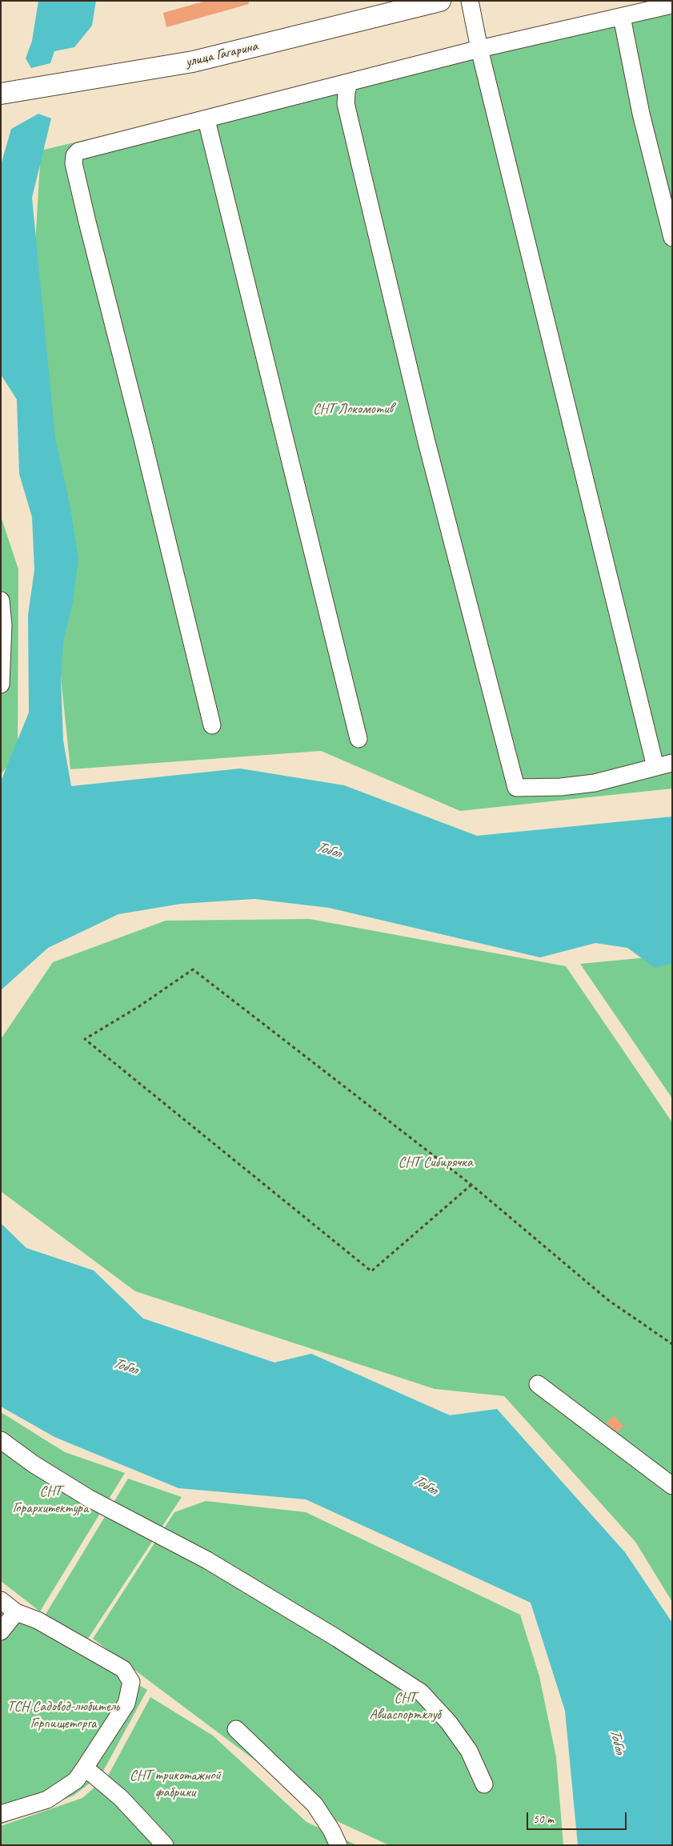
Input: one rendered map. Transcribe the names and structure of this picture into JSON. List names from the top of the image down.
{
  "streets": {
    "main road": ["улица Гагарина"]
  },
  "water": ["Тобол"],
  "parks": [
    "СНТ Локомотив",
    "СНТ Сибирячка",
    "СНТ Горархитектура",
    "СНТ Авиаспортклуб",
    "ТСН Садовод-любитель Горпищеторга",
    "СНТ трикотажной фабрики"
  ],
  "scale_bar": "50 m"
}
